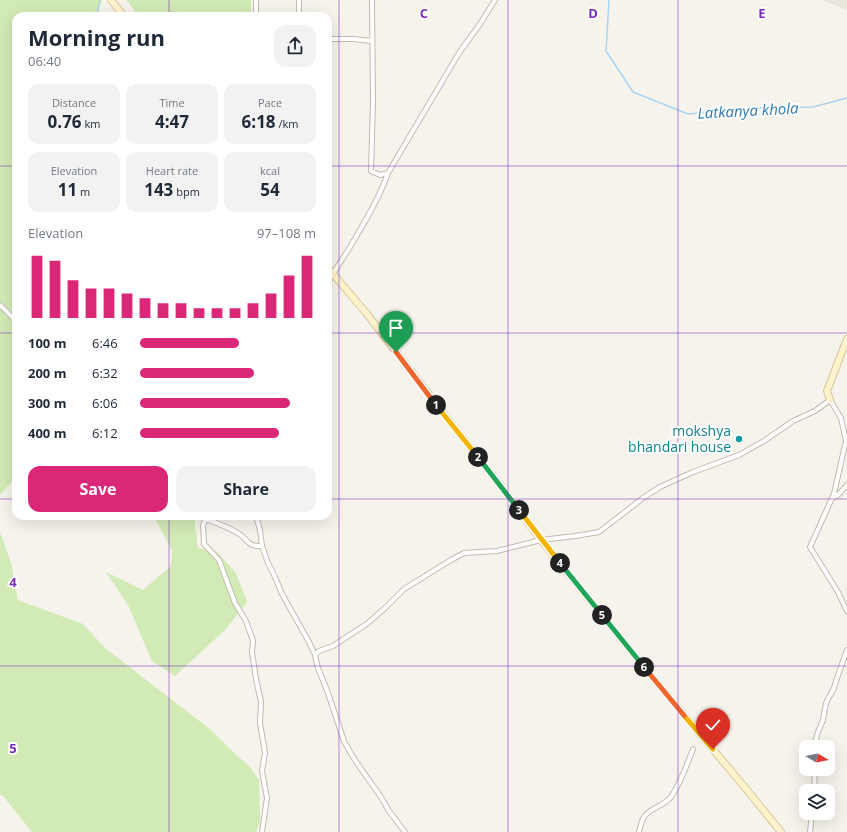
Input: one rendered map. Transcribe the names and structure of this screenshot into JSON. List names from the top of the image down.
{
  "water": ["Latkanya khola"],
  "places": ["mokshya bhandari house"],
  "north": "right",
  "page": {
    "heading": ["Morning run", "06:40"],
    "stats": [
      ["Distance", "0.76 km"],
      ["Time", "4:47"],
      ["Pace", "6:18 /km"],
      ["Elevation", "11 m"],
      ["Heart rate", "143 bpm"],
      ["kcal", "54"]
    ],
    "chart": ["Elevation", "97–108 m"],
    "list": [
      {
        "name": "100 m",
        "note": "6:46"
      },
      {
        "name": "200 m",
        "note": "6:32"
      },
      {
        "name": "300 m",
        "note": "6:06"
      },
      {
        "name": "400 m",
        "note": "6:12"
      }
    ],
    "pins": [
      "1",
      "2",
      "3",
      "4",
      "5",
      "6"
    ],
    "buttons": ["Save", "Share"]
  },
  "grid": {
    "columns": ["C", "D", "E"],
    "rows": ["4", "5"]
  }
}
